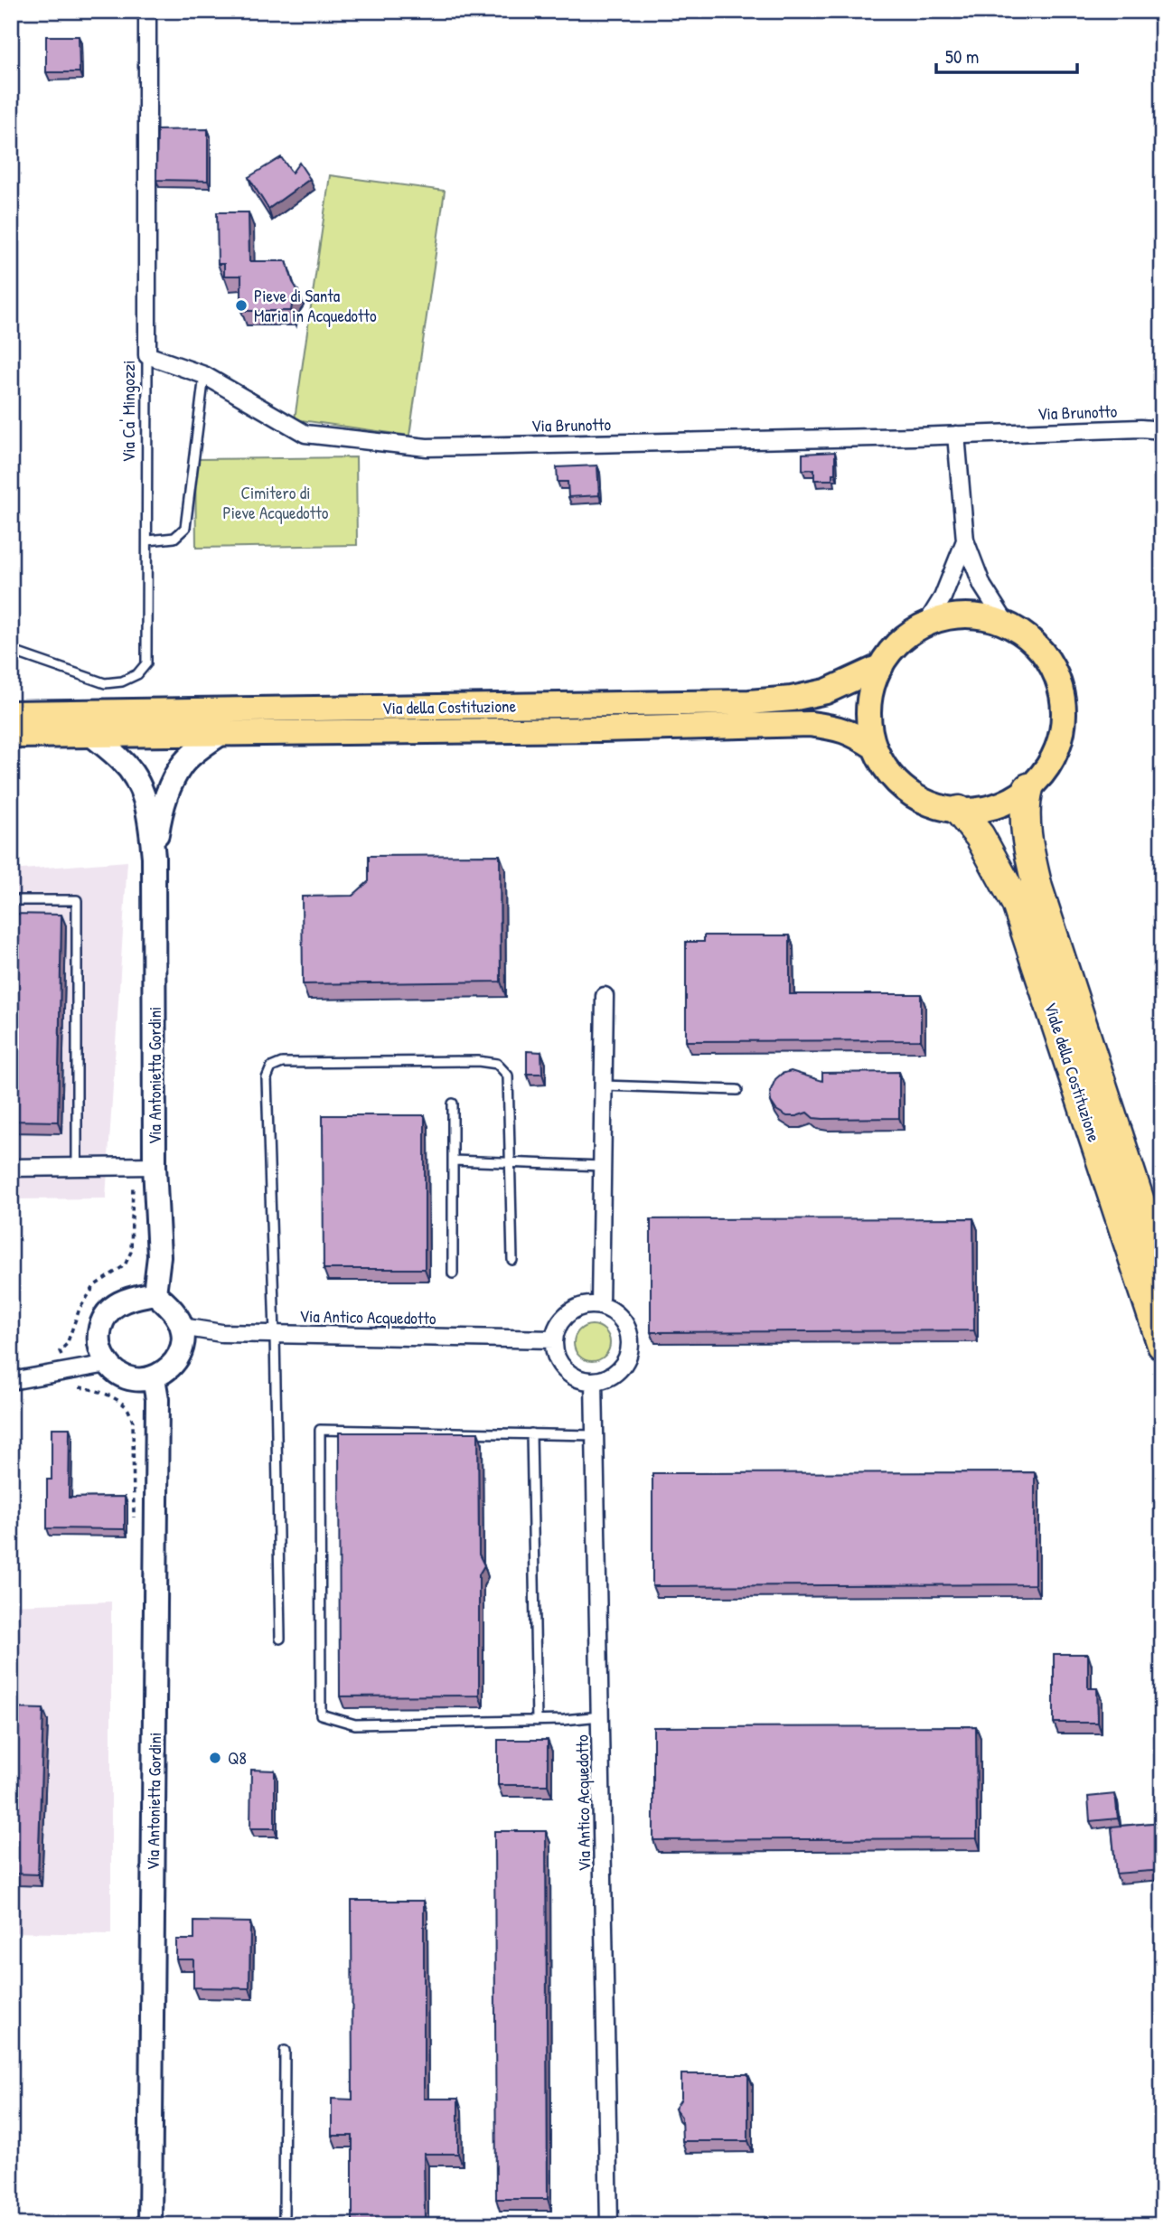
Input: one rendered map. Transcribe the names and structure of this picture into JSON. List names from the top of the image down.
{
  "streets": {
    "highway": ["Viale della Costituzione"],
    "main road": ["Via della Costituzione"],
    "street": [
      "Via Ca' Mingozzi",
      "Via Brunotto",
      "Via Antonietta Gordini",
      "Via Antico Acquedotto"
    ]
  },
  "crossings": [
    ["Via Ca' Mingozzi", "Via Brunotto"],
    ["Via della Costituzione", "Viale della Costituzione"],
    ["Via Antonietta Gordini", "Via Antico Acquedotto"]
  ],
  "parks": ["Cimitero di Pieve Acquedotto"],
  "places": ["Pieve di Santa Maria in Acquedotto", "Q8"],
  "scale_bar": "50 m"
}
